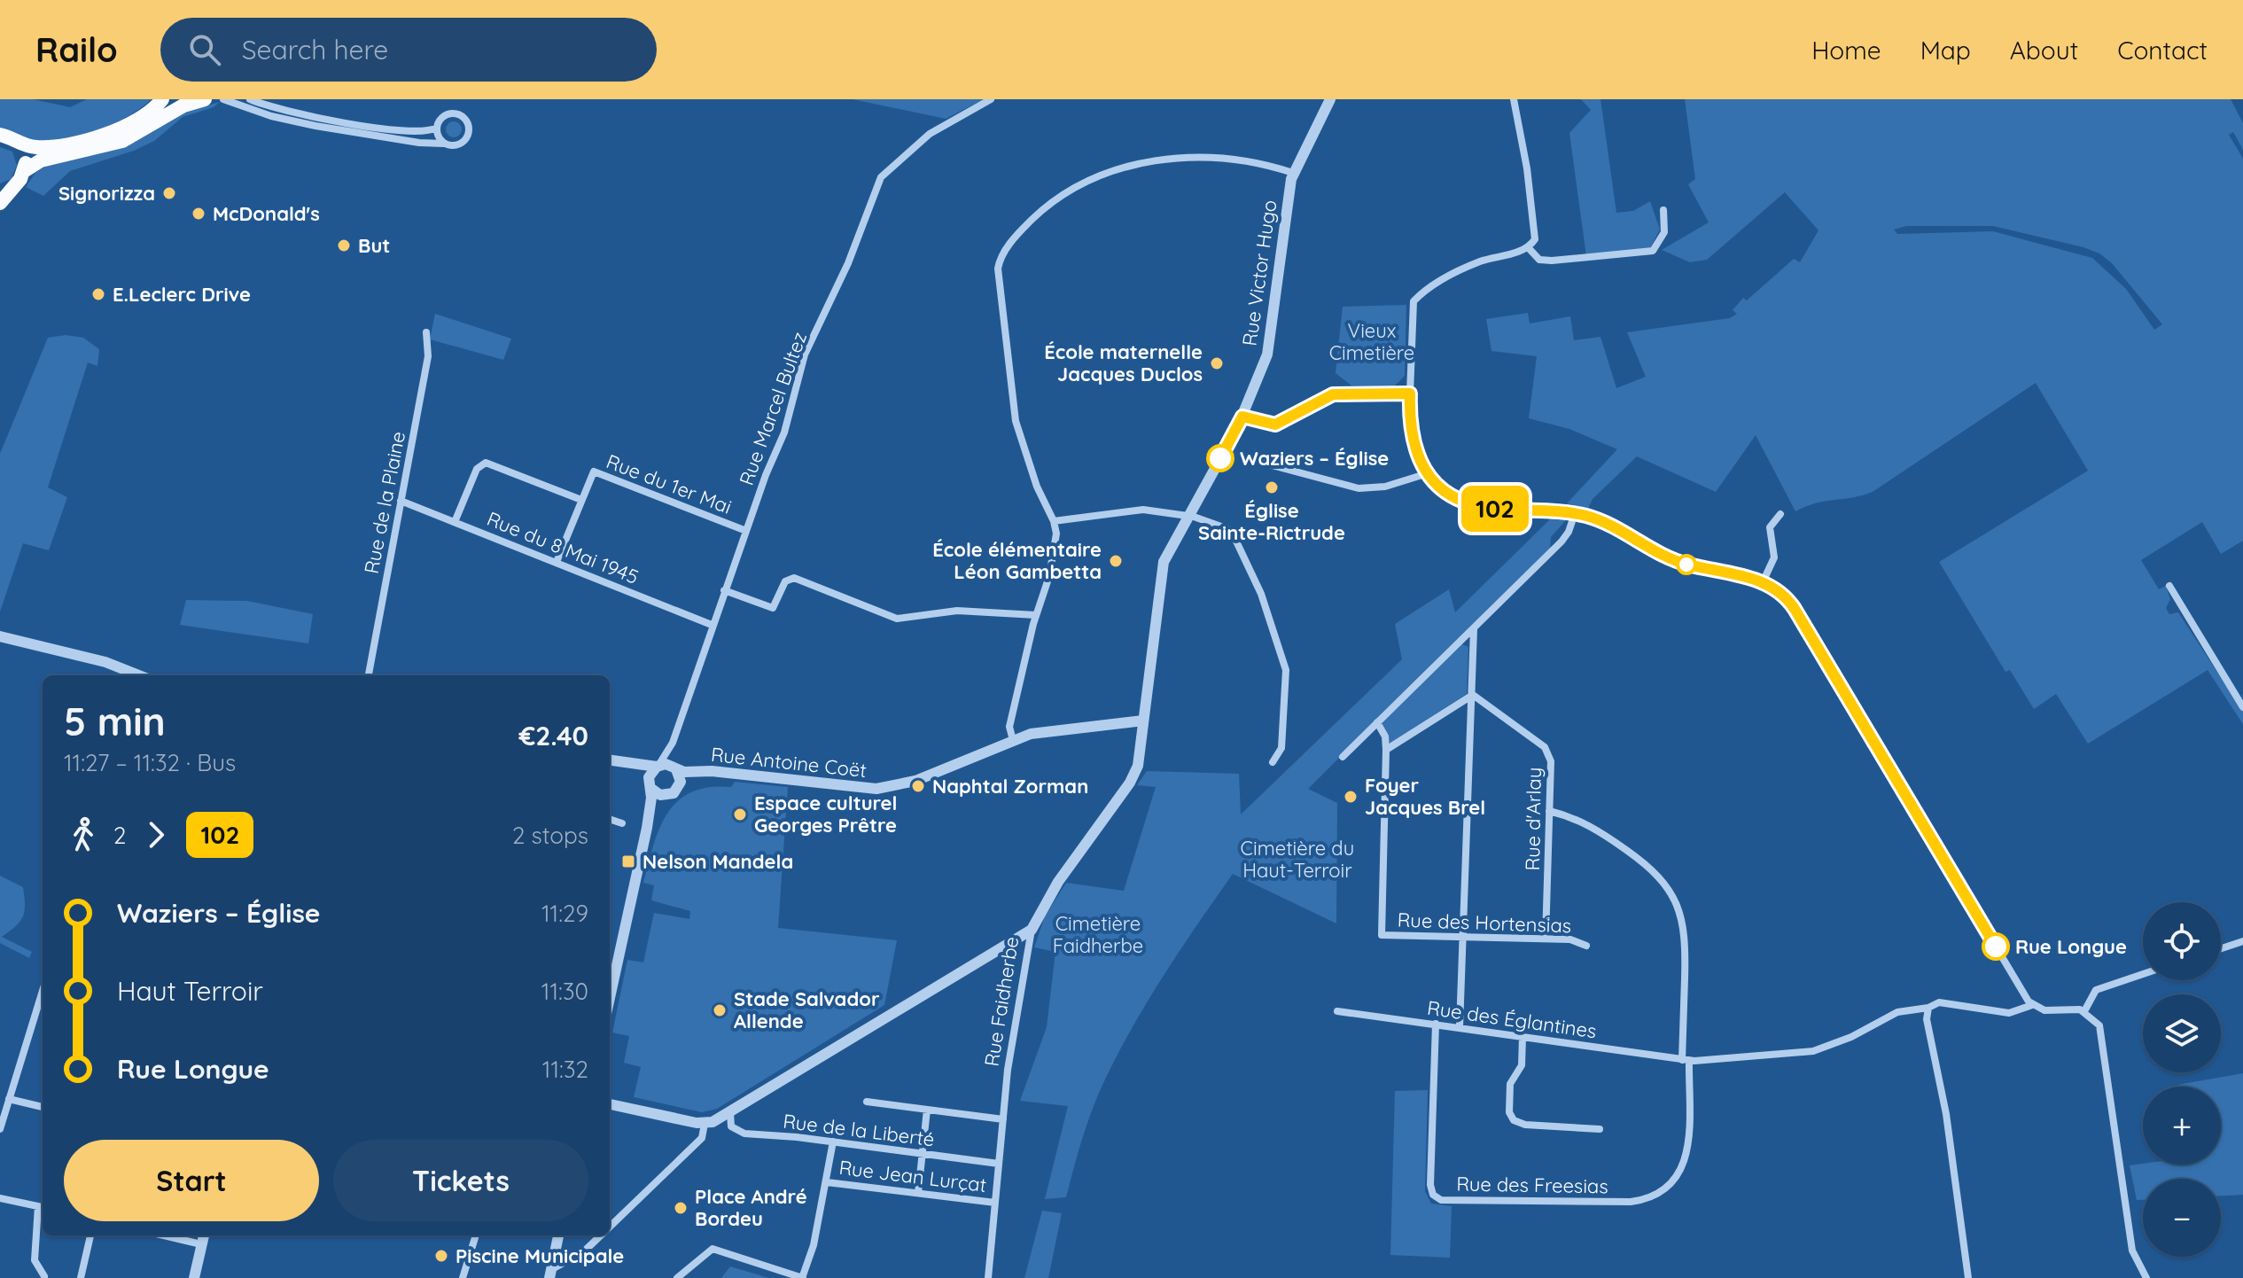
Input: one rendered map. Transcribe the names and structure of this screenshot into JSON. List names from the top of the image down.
{
  "streets": {
    "street": [
      "Rue Victor Hugo",
      "Rue Marcel Bultez",
      "Rue du 1er Mai",
      "Rue de la Plaine",
      "Rue du 8 Mai 1945",
      "Rue Antoine Coët",
      "Rue d'Arlay",
      "Rue des Hortensias",
      "Rue Faidherbe",
      "Rue des Églantines",
      "Rue de la Liberté",
      "Rue Jean Lurçat",
      "Rue des Freesias"
    ]
  },
  "crossings": [
    ["Rue Victor Hugo", "Rue Faidherbe"],
    ["Rue Marcel Bultez", "Rue du 1er Mai"],
    ["Rue Marcel Bultez", "Rue du 8 Mai 1945"],
    ["Rue Marcel Bultez", "Rue Antoine Coët"],
    ["Rue du 1er Mai", "Rue du 8 Mai 1945"],
    ["Rue de la Plaine", "Rue du 8 Mai 1945"],
    ["Rue Antoine Coët", "Rue Faidherbe"],
    ["Rue d'Arlay", "Rue des Hortensias"],
    ["Rue Faidherbe", "Rue de la Liberté"],
    ["Rue Faidherbe", "Rue Jean Lurçat"],
    ["Rue des Églantines", "Rue des Freesias"]
  ],
  "parks": ["Vieux Cimetière", "Cimetière du Haut-Terroir", "Cimetière Faidherbe"],
  "places": {
    "other": [
      "Signorizza",
      "McDonald's",
      "But",
      "E.Leclerc Drive",
      "École maternelle Jacques Duclos",
      "Waziers – Église",
      "Église Sainte-Rictrude",
      "École élémentaire Léon Gambetta",
      "Naphtal Zorman",
      "Foyer Jacques Brel",
      "Espace culturel Georges Prêtre",
      "Rue Longue",
      "Stade Salvador Allende",
      "Place André Bordeu",
      "Piscine Municipale"
    ],
    "transit": ["Nelson Mandela"]
  },
  "lines": ["bus line 102"],
  "page": {
    "header": "Railo",
    "search": "Search here",
    "nav": [
      "Home",
      "Map",
      "About",
      "Contact"
    ],
    "on_map": "102",
    "heading": ["5 min", "11:27 – 11:32 · Bus", "€2.40"],
    "legs": ["2", "102", "2 stops"],
    "list": [
      {
        "name": "Waziers – Église",
        "value": "11:29"
      },
      {
        "name": "Haut Terroir",
        "value": "11:30"
      },
      {
        "name": "Rue Longue",
        "value": "11:32"
      }
    ],
    "map_buttons": ["+", "−"],
    "buttons": ["Start", "Tickets"]
  }
}
